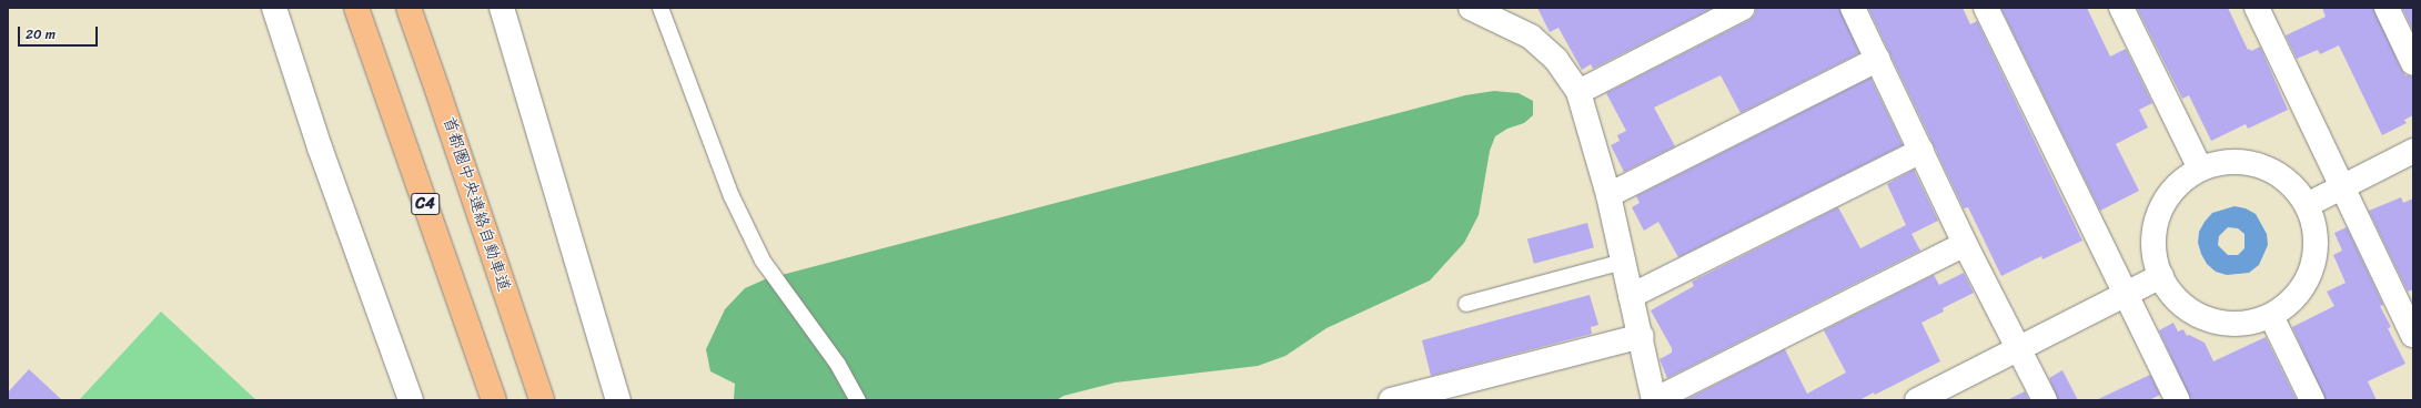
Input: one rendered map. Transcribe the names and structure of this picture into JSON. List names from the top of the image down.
{
  "streets": {
    "highway": ["C4", "首都圏中央連絡自動車道"]
  },
  "scale_bar": "20 m"
}
